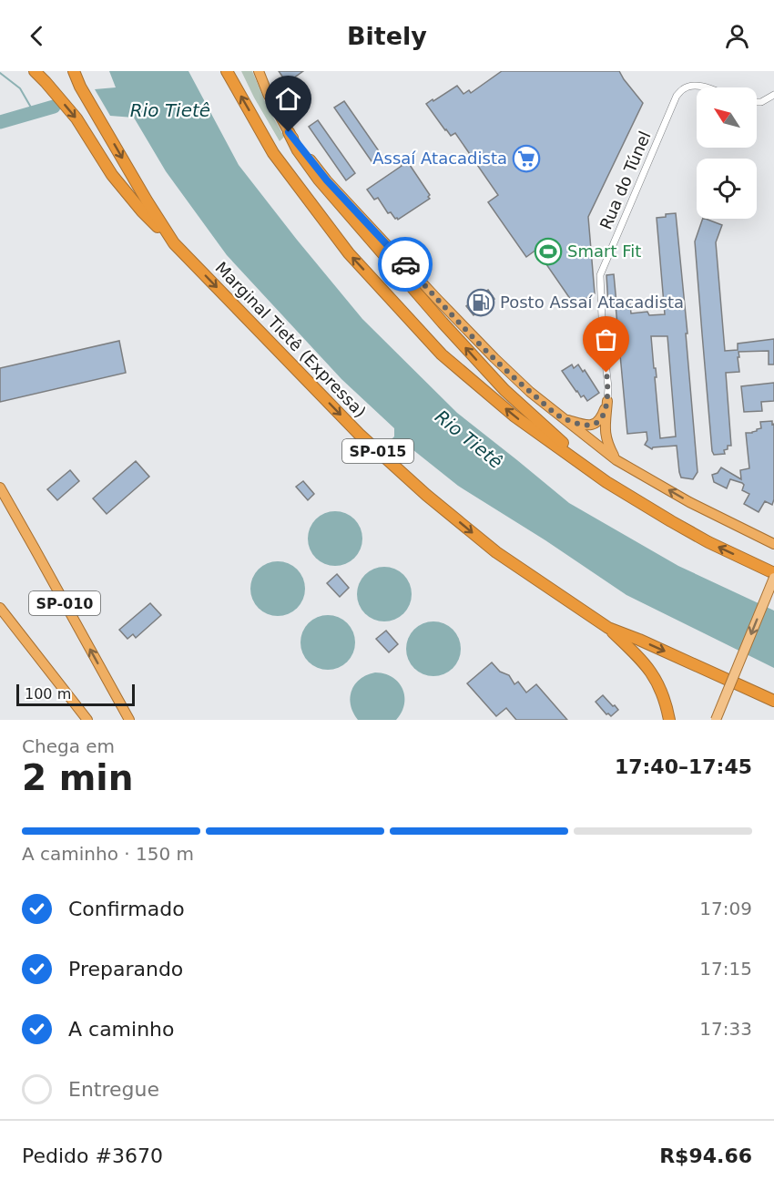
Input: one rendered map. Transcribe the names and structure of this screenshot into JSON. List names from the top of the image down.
{
  "streets": {
    "highway": ["Marginal Tietê (Expressa)", "SP-015", "SP-010"],
    "street": ["Rua do Túnel"]
  },
  "water": ["Rio Tietê"],
  "places": {
    "supermarket": ["Assaí Atacadista"],
    "sports": ["Smart Fit"],
    "fuel station": ["Posto Assaí Atacadista"]
  },
  "scale_bar": "100 m",
  "north": "top left",
  "page": {
    "header": "Bitely",
    "scale": "100 m",
    "heading": ["2 min", "Chega em", "17:40–17:45"],
    "panel": ["Pedido #3670", "R$94.66"],
    "bar": "A caminho · 150 m",
    "list": [
      ["Confirmado", "17:09"],
      ["Preparando", "17:15"],
      ["A caminho", "17:33"],
      "Entregue"
    ]
  }
}
